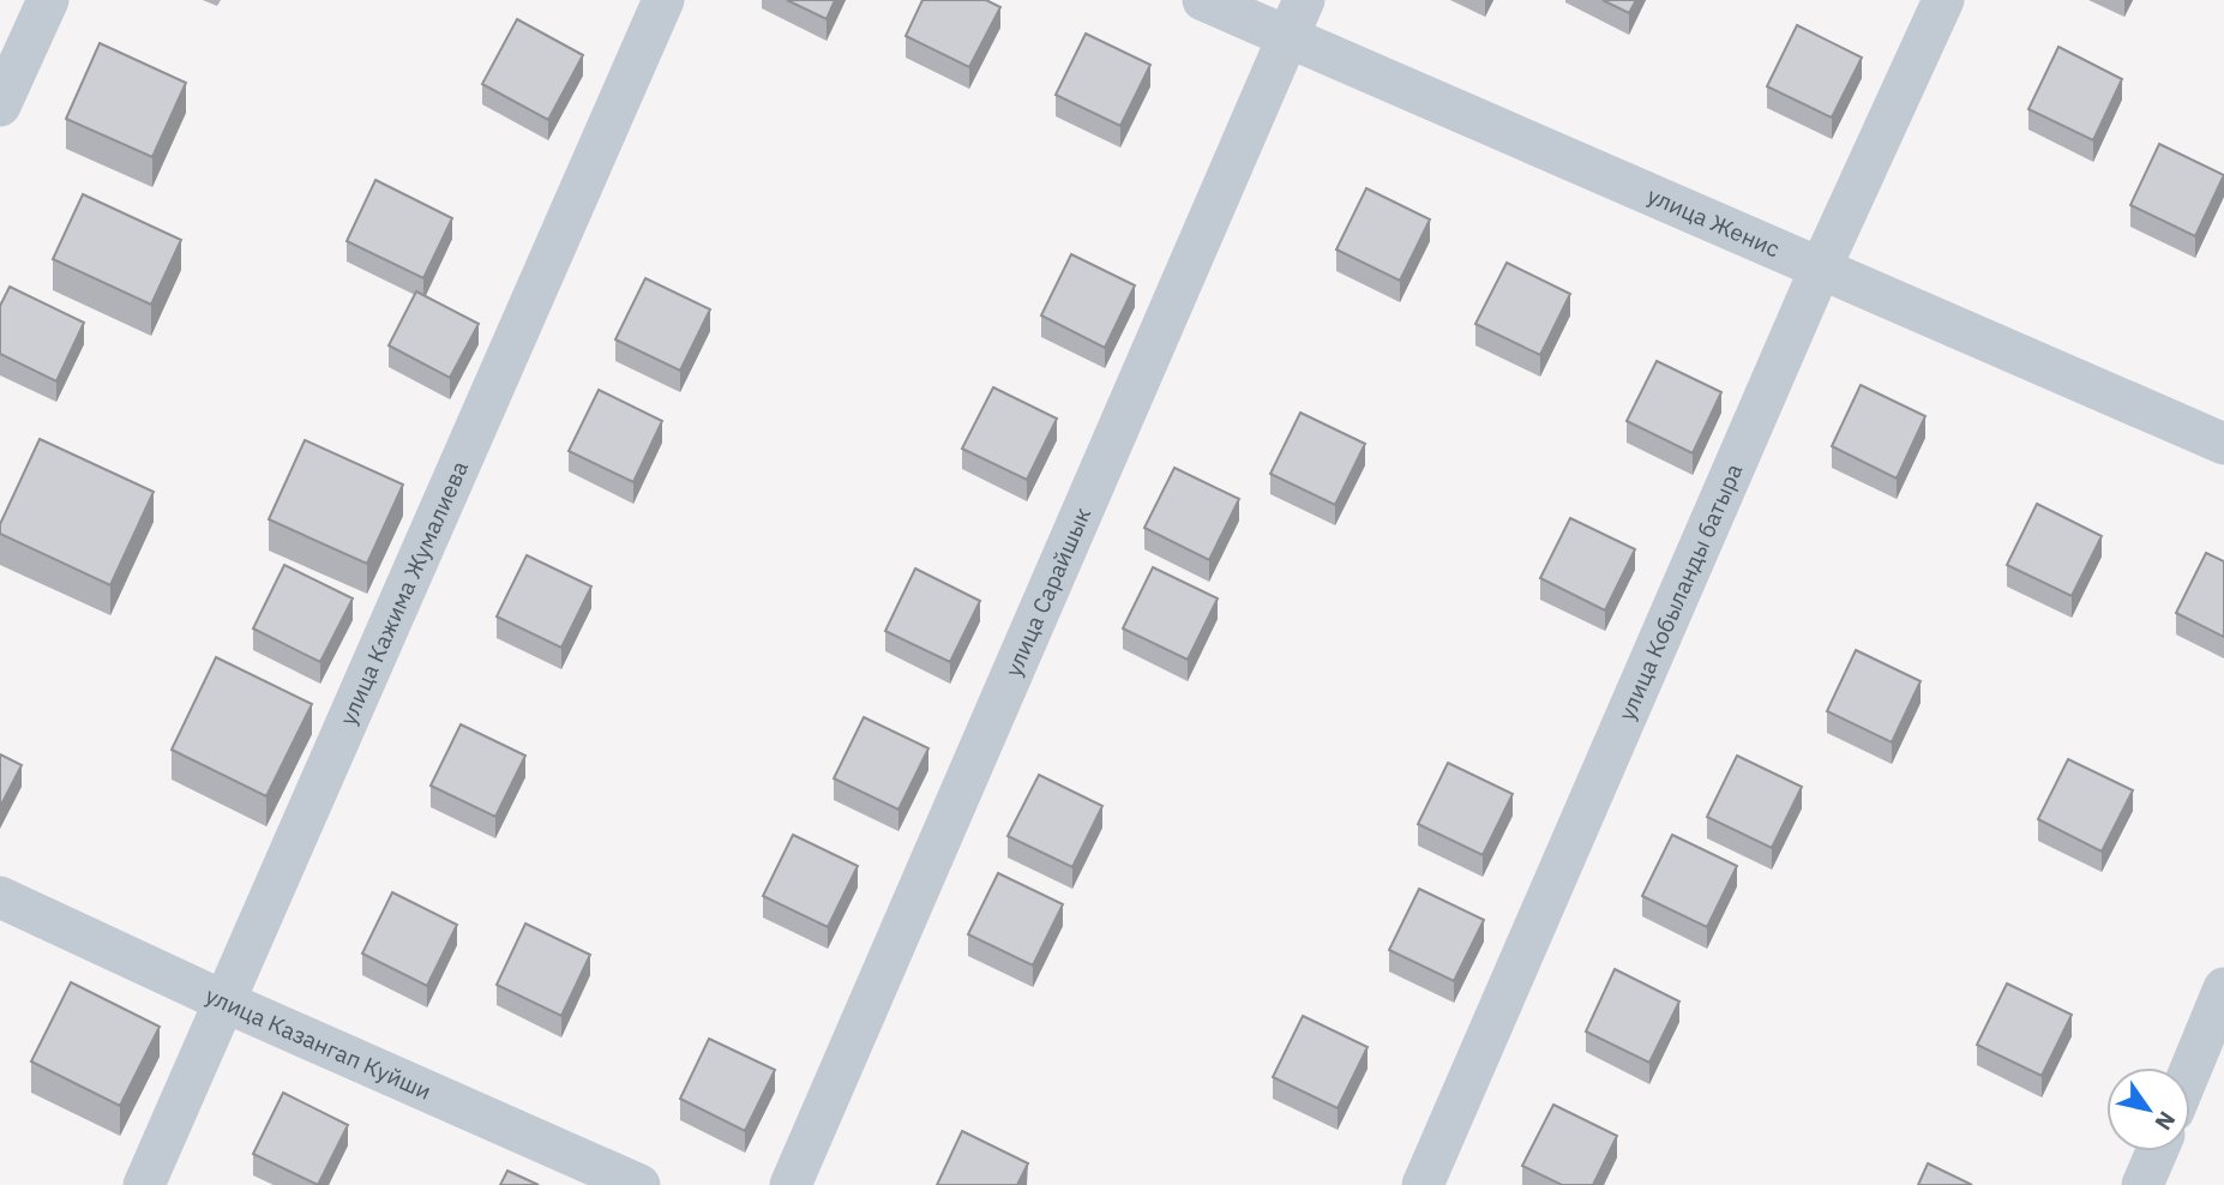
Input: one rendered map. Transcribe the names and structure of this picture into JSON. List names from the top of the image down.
{
  "streets": {
    "street": [
      "улица Женис",
      "улица Кобыланды батыра",
      "улица Кажима Жумалиева",
      "улица Сарайшык",
      "улица Казангап Куйши"
    ]
  },
  "crossings": [
    ["улица Женис", "улица Кобыланды батыра"],
    ["улица Женис", "улица Сарайшык"],
    ["улица Кажима Жумалиева", "улица Казангап Куйши"]
  ],
  "north": "bottom right"
}
